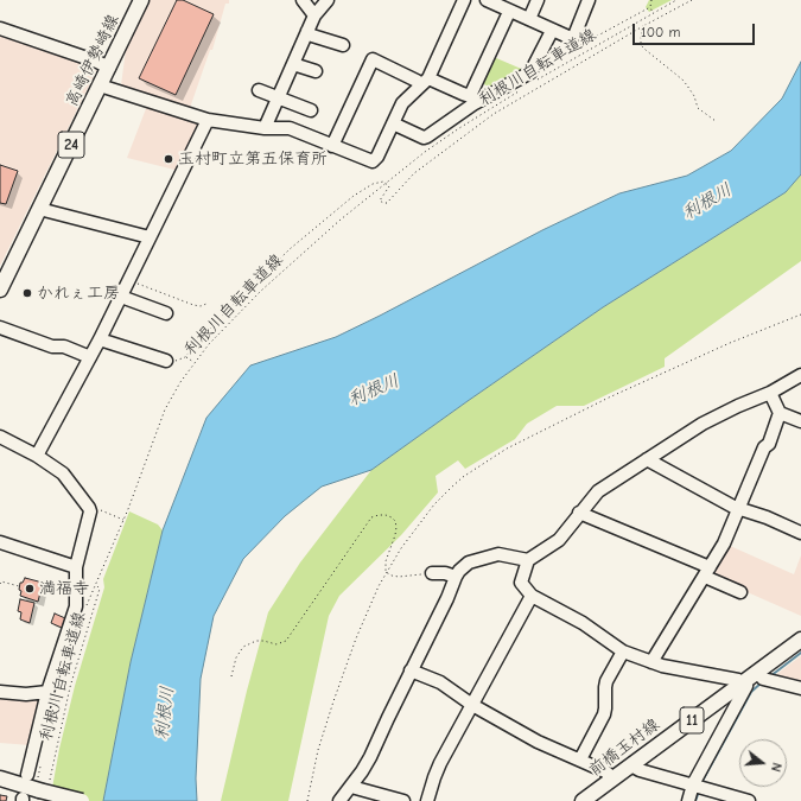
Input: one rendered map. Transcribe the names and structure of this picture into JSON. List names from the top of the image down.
{
  "streets": {
    "main road": [
      "高崎伊勢崎線",
      "24",
      "11",
      "前橋玉村線"
    ],
    "path": ["利根川自転車道線"]
  },
  "water": ["利根川"],
  "places": ["玉村町立第五保育所", "かれぇ工房", "満福寺"],
  "scale_bar": "100 m",
  "north": "right"
}
